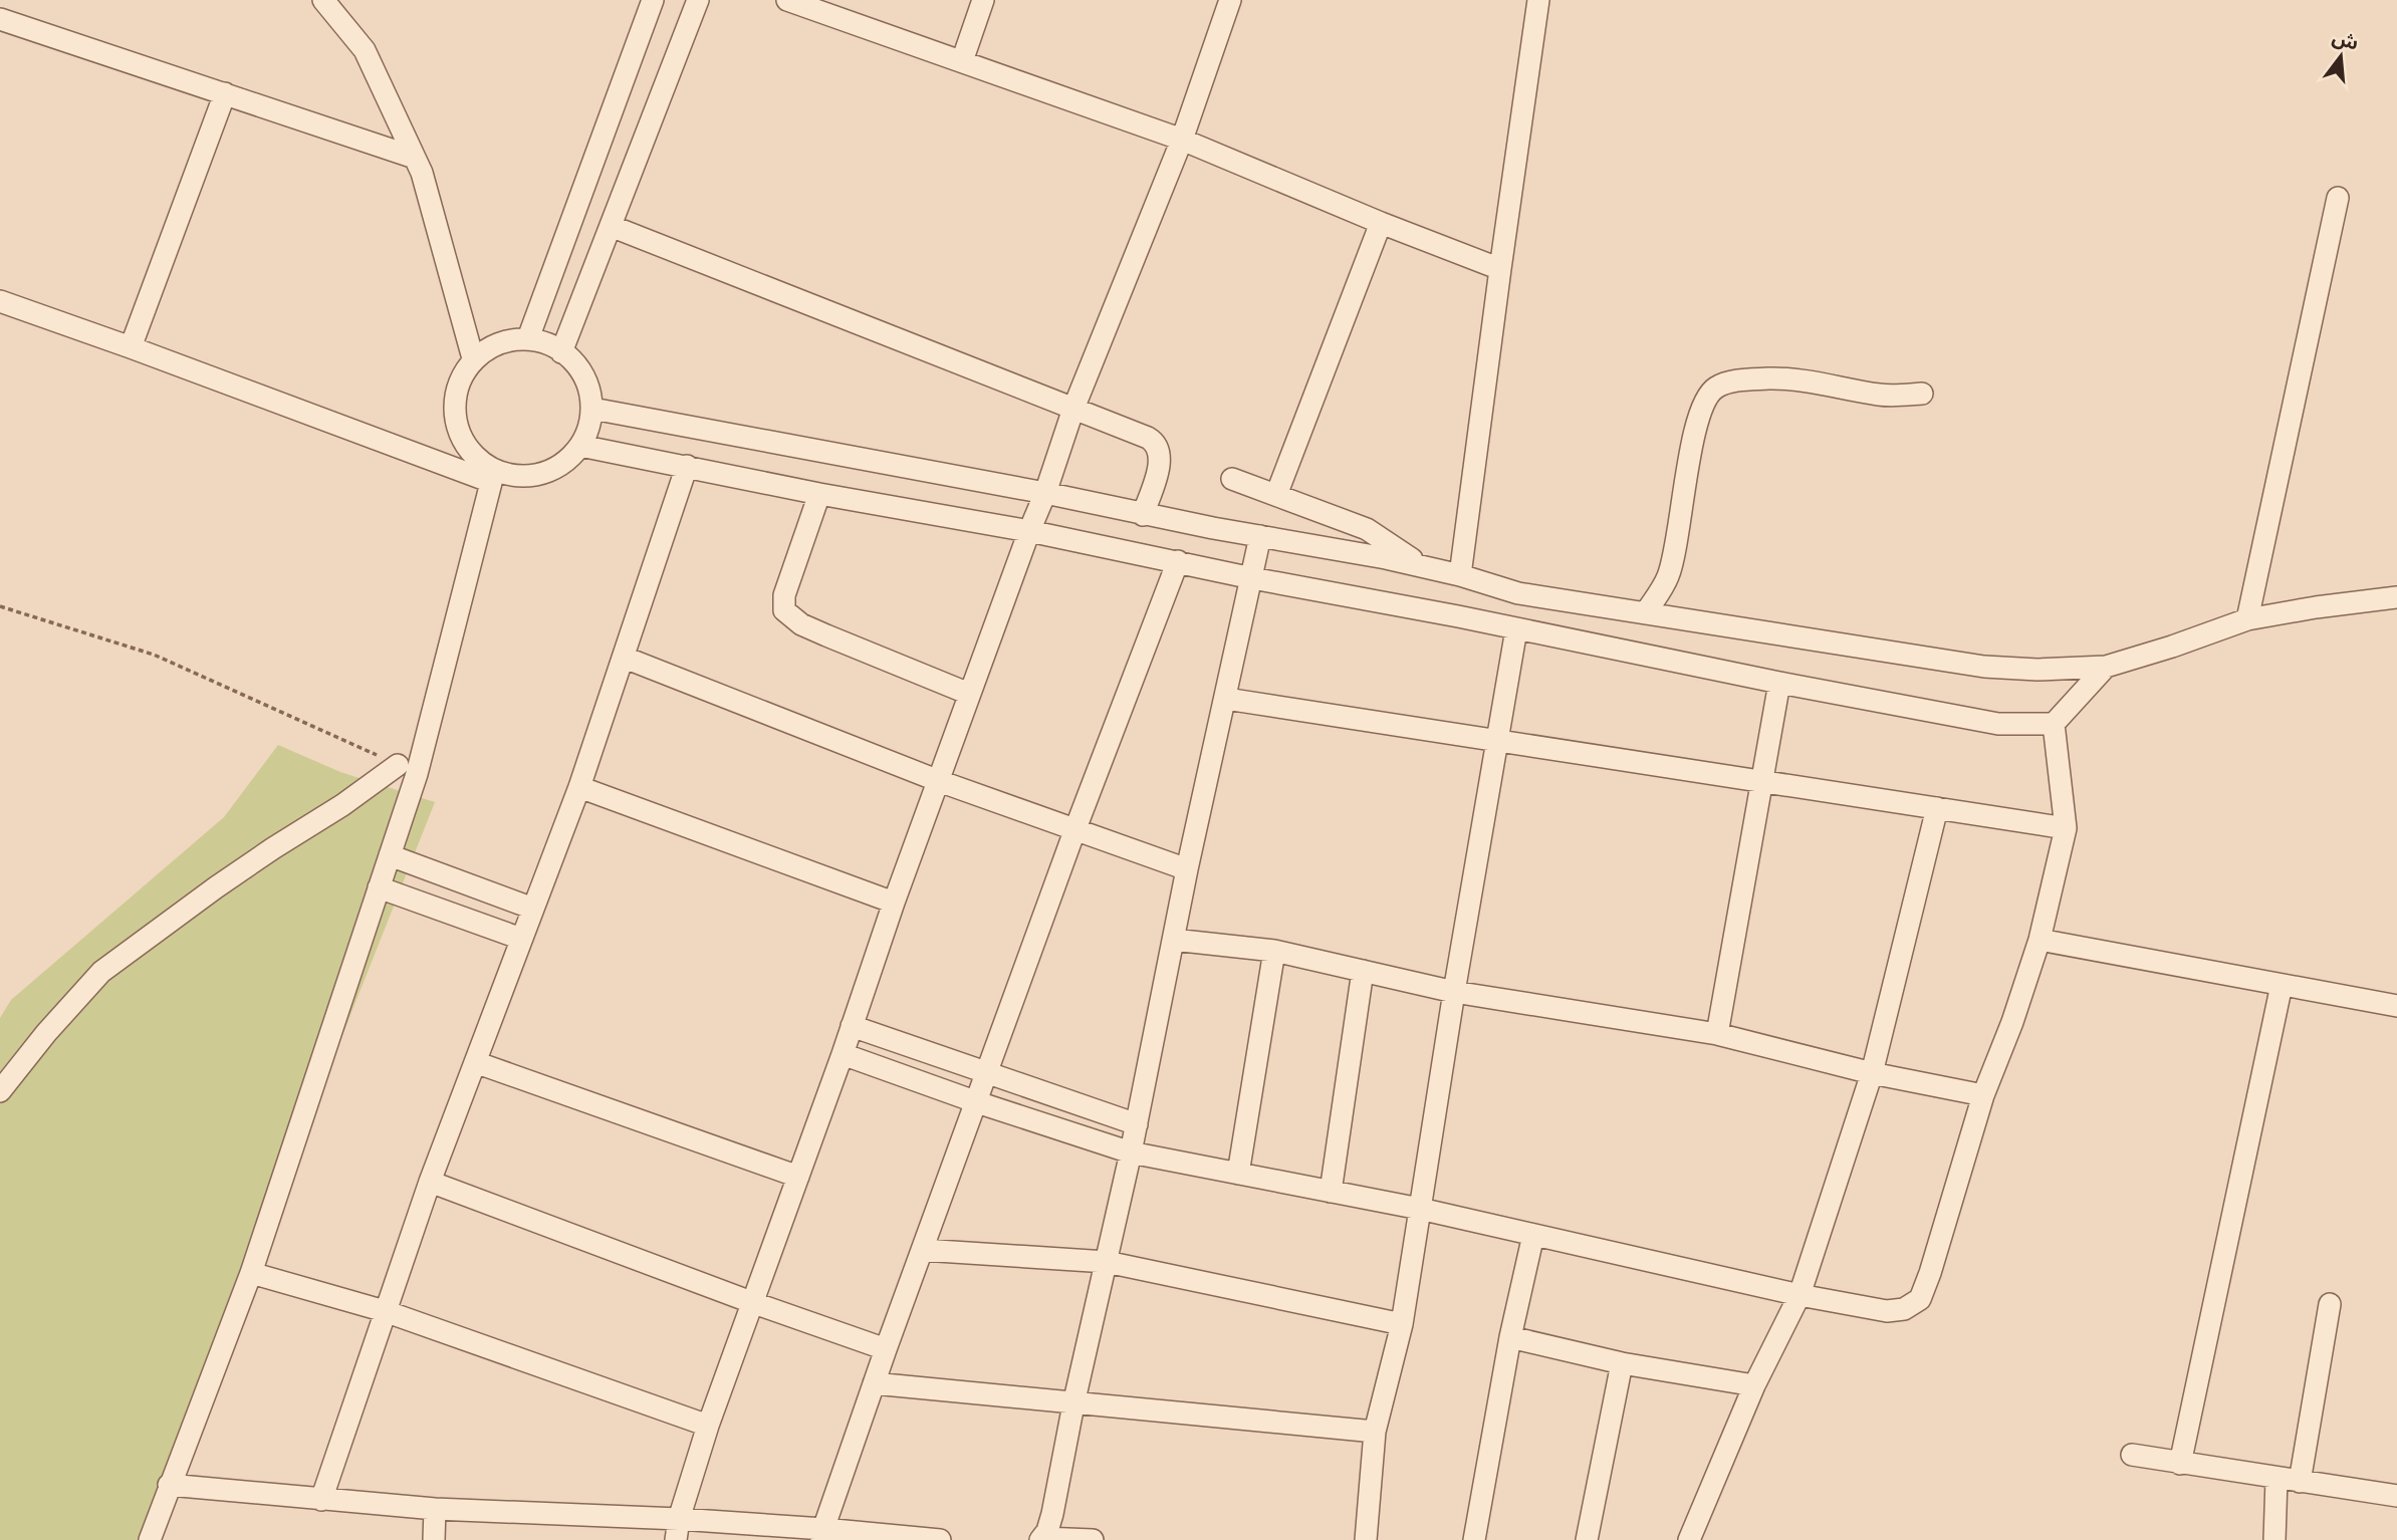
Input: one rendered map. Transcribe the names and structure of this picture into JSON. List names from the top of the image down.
{
  "north": "top"
}
